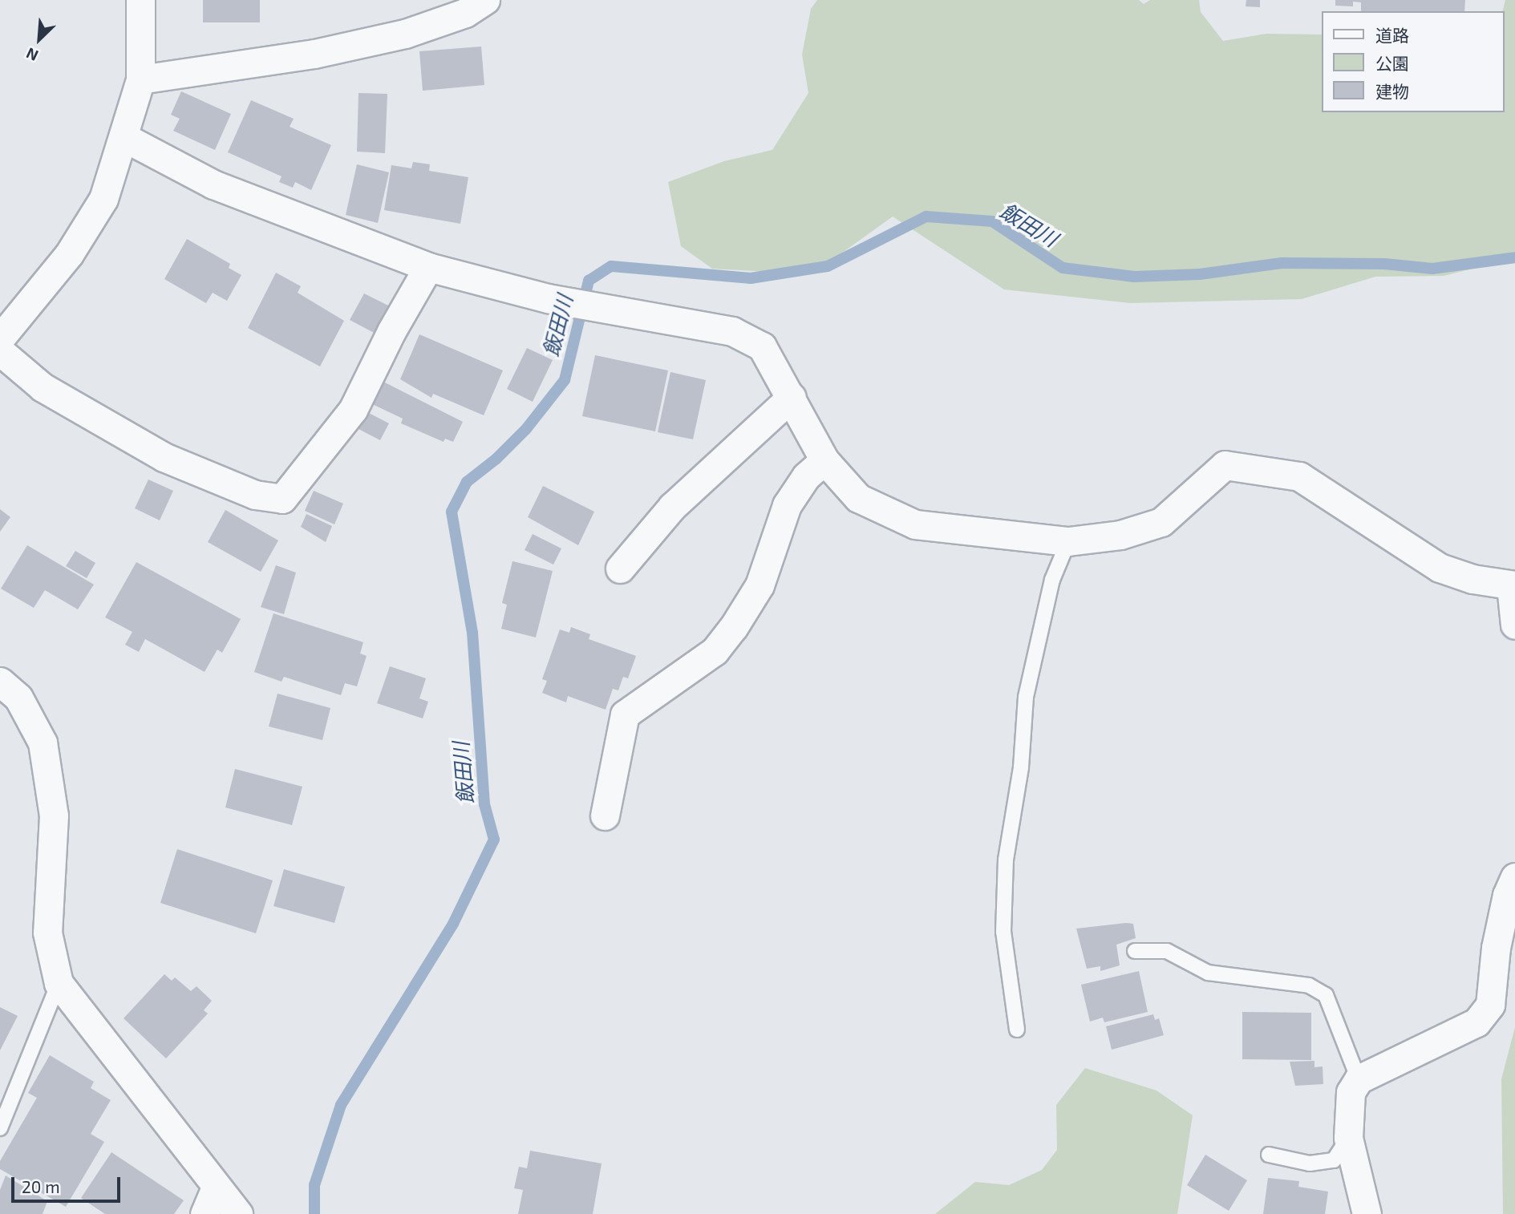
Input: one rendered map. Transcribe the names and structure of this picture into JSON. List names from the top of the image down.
{
  "water": ["飯田川"],
  "legend": ["道路", "公園", "建物"],
  "scale_bar": "20 m",
  "north": "bottom left"
}
